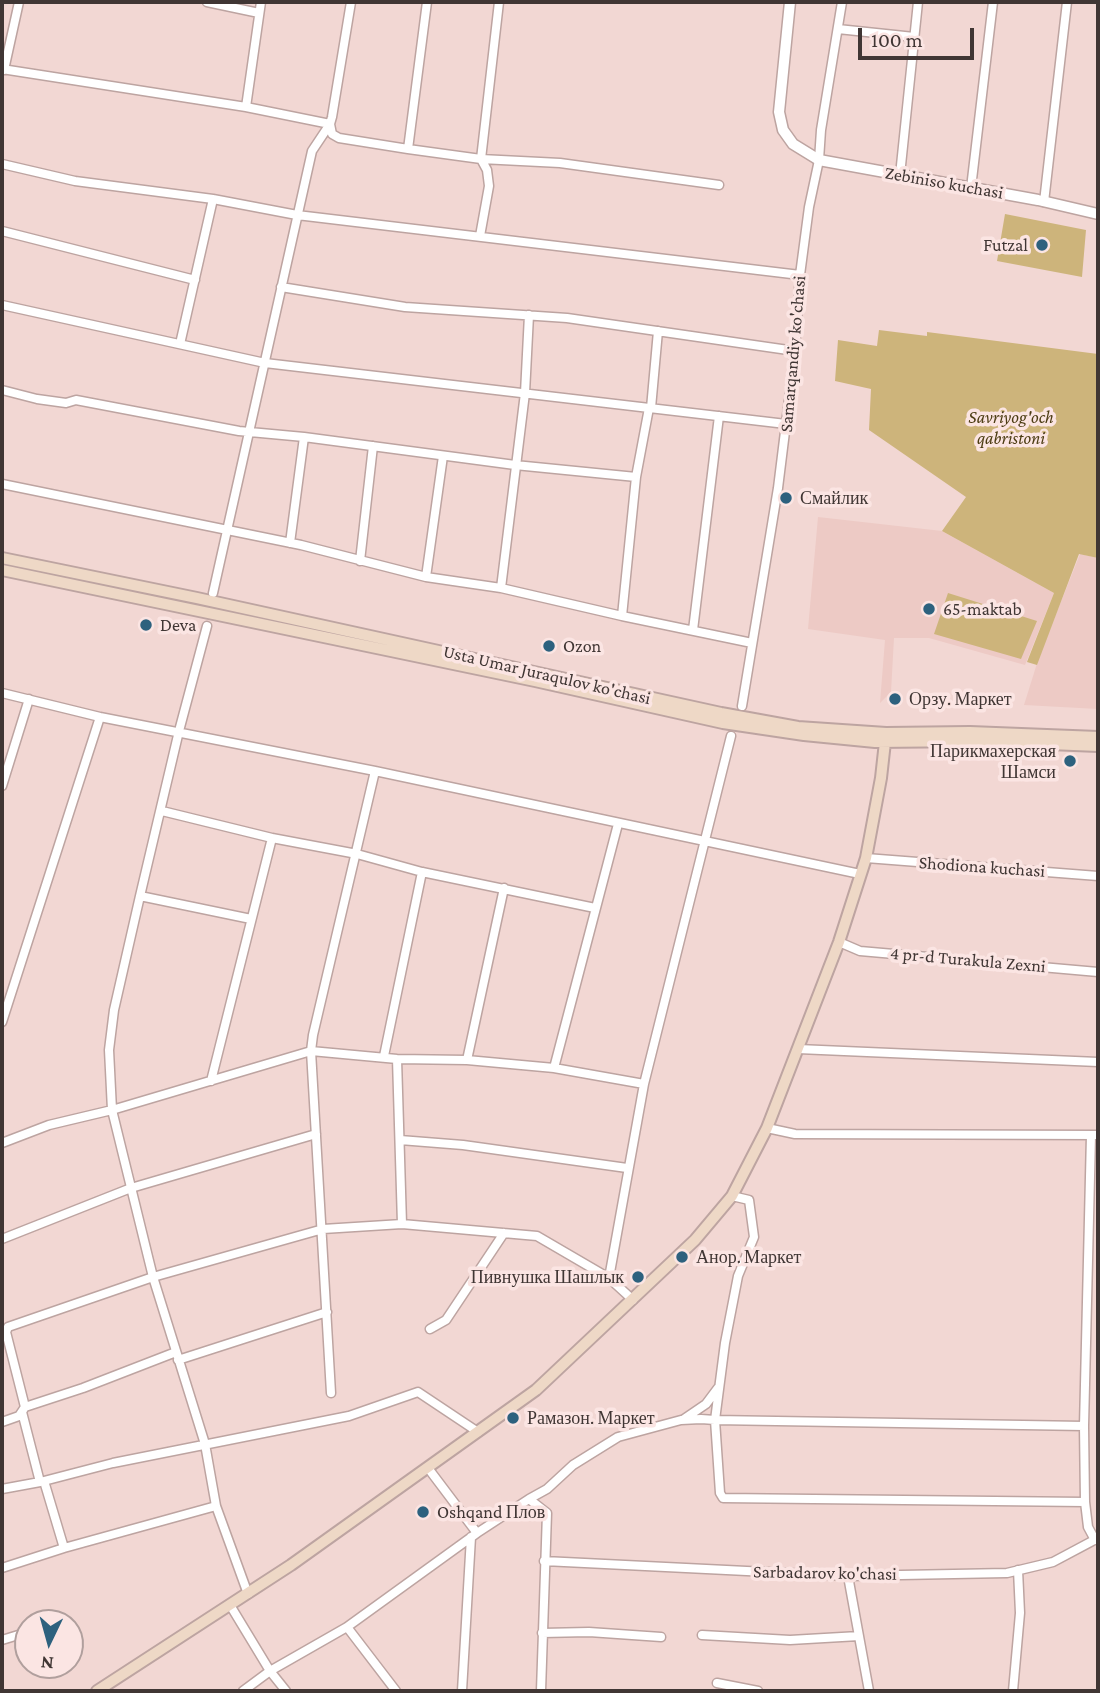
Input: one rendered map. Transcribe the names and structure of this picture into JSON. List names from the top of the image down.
{
  "streets": {
    "main road": ["Usta Umar Juraqulov ko'chasi"],
    "street": [
      "Zebiniso kuchasi",
      "Samarqandiy ko'chasi",
      "Shodiona kuchasi",
      "4 pr-d Turakula Zexni",
      "Sarbadarov ko'chasi"
    ]
  },
  "crossings": [
    ["Zebiniso kuchasi", "Samarqandiy ko'chasi"]
  ],
  "parks": ["Savriyog'och qabristoni"],
  "places": [
    "Futzal",
    "Смайлик",
    "65-maktab",
    "Deva",
    "Ozon",
    "Орзу. Маркет",
    "Парикмахерская Шамси",
    "Анор. Маркет",
    "Пивнушка Шашлык",
    "Рамазон. Маркет",
    "Oshqand Плов"
  ],
  "scale_bar": "100 m",
  "north": "bottom"
}
